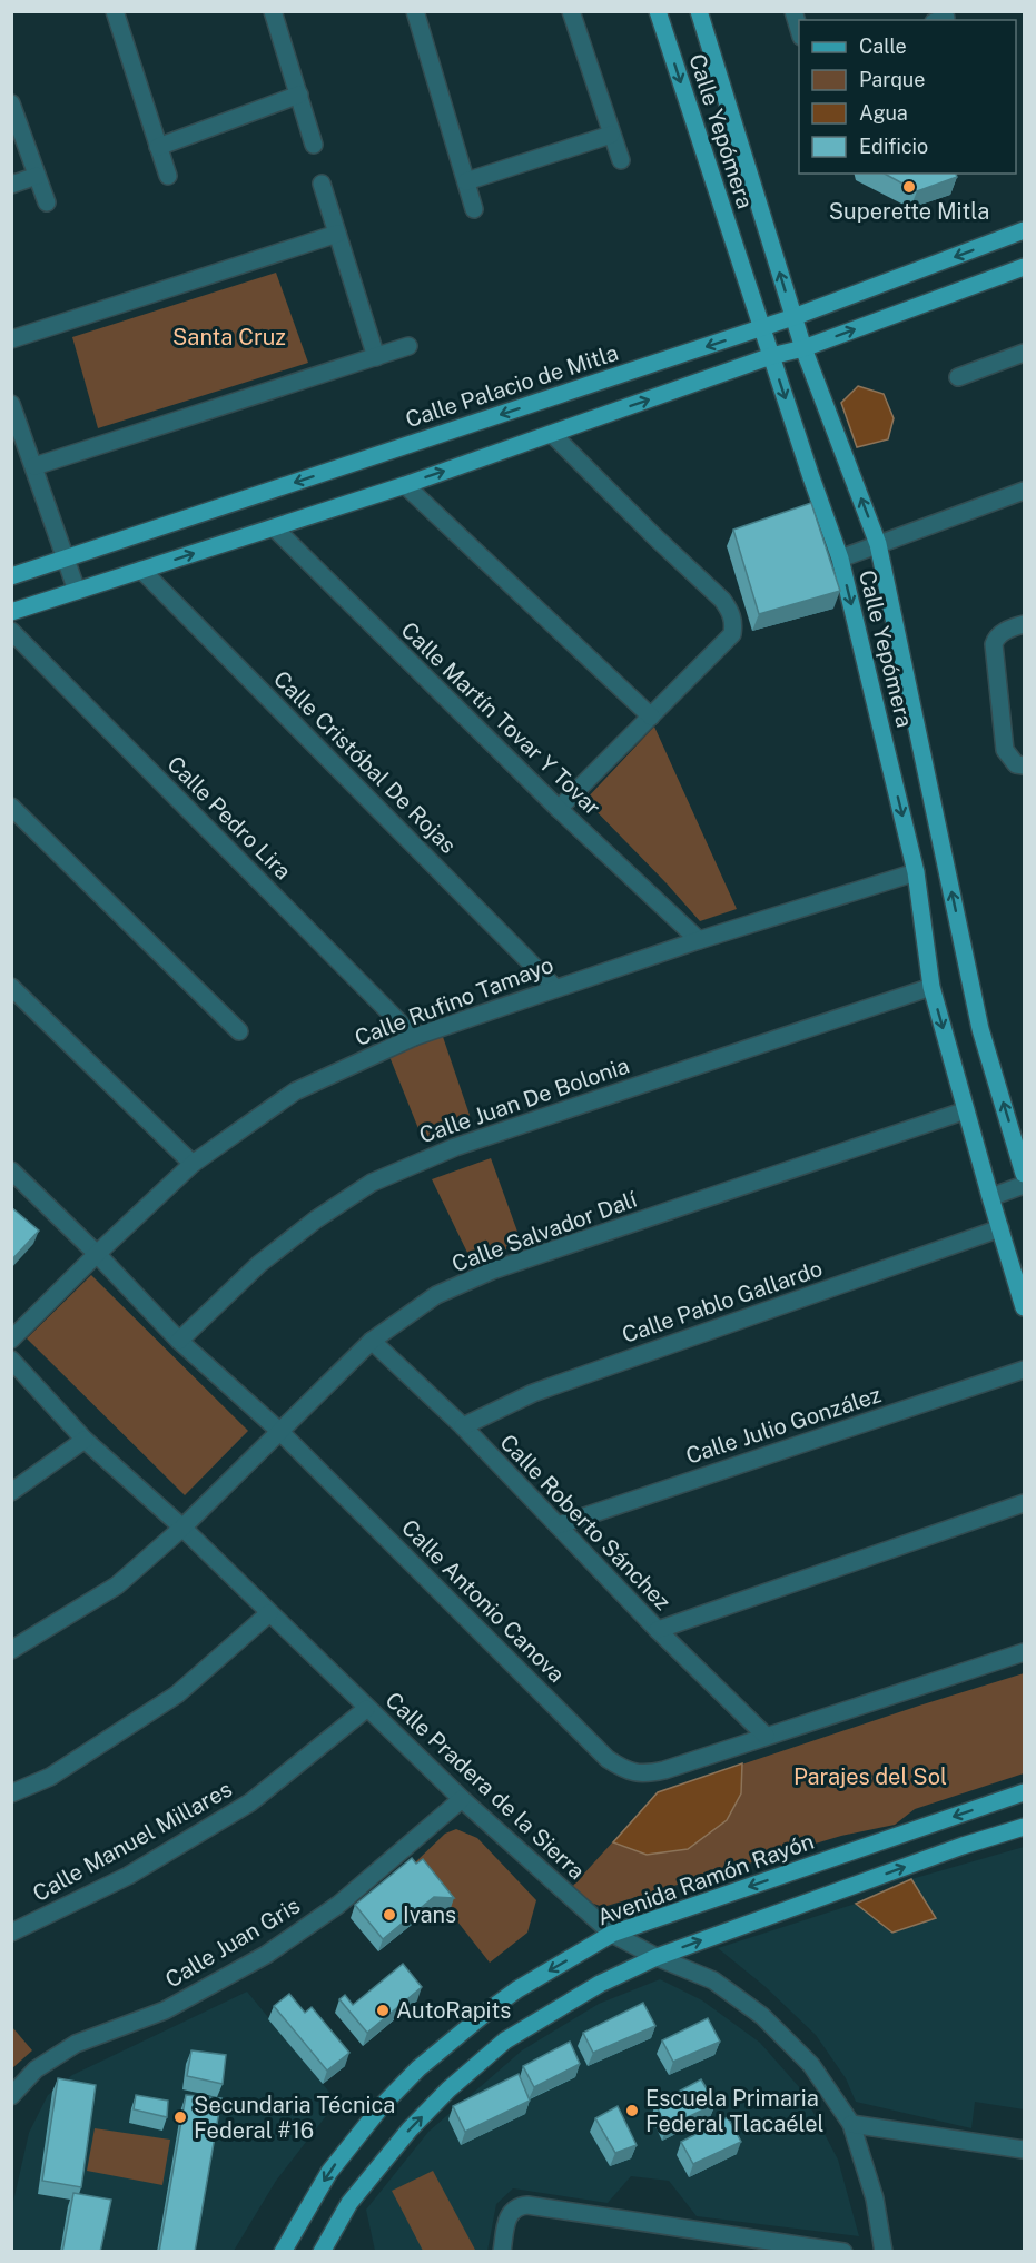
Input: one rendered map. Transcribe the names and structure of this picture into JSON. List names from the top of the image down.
{
  "streets": {
    "main road": ["Calle Yepómera", "Calle Palacio de Mitla", "Avenida Ramón Rayón"],
    "street": [
      "Calle Martín Tovar Y Tovar",
      "Calle Cristóbal De Rojas",
      "Calle Pedro Lira",
      "Calle Rufino Tamayo",
      "Calle Juan De Bolonia",
      "Calle Salvador Dalí",
      "Calle Pablo Gallardo",
      "Calle Julio González",
      "Calle Roberto Sánchez",
      "Calle Antonio Canova",
      "Calle Pradera de la Sierra",
      "Calle Manuel Millares",
      "Calle Juan Gris"
    ]
  },
  "crossings": [
    ["Calle Yepómera", "Calle Palacio de Mitla"],
    ["Calle Yepómera", "Calle Rufino Tamayo"],
    ["Calle Yepómera", "Calle Juan De Bolonia"],
    ["Calle Yepómera", "Calle Salvador Dalí"],
    ["Calle Yepómera", "Calle Pablo Gallardo"],
    ["Calle Martín Tovar Y Tovar", "Calle Rufino Tamayo"],
    ["Calle Cristóbal De Rojas", "Calle Rufino Tamayo"],
    ["Calle Pedro Lira", "Calle Rufino Tamayo"],
    ["Calle Rufino Tamayo", "Calle Antonio Canova"],
    ["Calle Juan De Bolonia", "Calle Antonio Canova"],
    ["Calle Salvador Dalí", "Calle Roberto Sánchez"],
    ["Calle Salvador Dalí", "Calle Antonio Canova"],
    ["Calle Salvador Dalí", "Calle Pradera de la Sierra"],
    ["Calle Pablo Gallardo", "Calle Roberto Sánchez"],
    ["Calle Julio González", "Calle Roberto Sánchez"],
    ["Calle Roberto Sánchez", "Calle Antonio Canova"],
    ["Calle Pradera de la Sierra", "Calle Manuel Millares"],
    ["Calle Pradera de la Sierra", "Avenida Ramón Rayón"],
    ["Calle Pradera de la Sierra", "Calle Juan Gris"]
  ],
  "parks": ["Santa Cruz", "Parajes del Sol"],
  "places": [
    "Superette Mitla",
    "Ivans",
    "AutoRapits",
    "Escuela Primaria Federal Tlacaélel",
    "Secundaria Técnica Federal #16"
  ],
  "legend": [
    "Calle",
    "Parque",
    "Agua",
    "Edificio"
  ]
}
